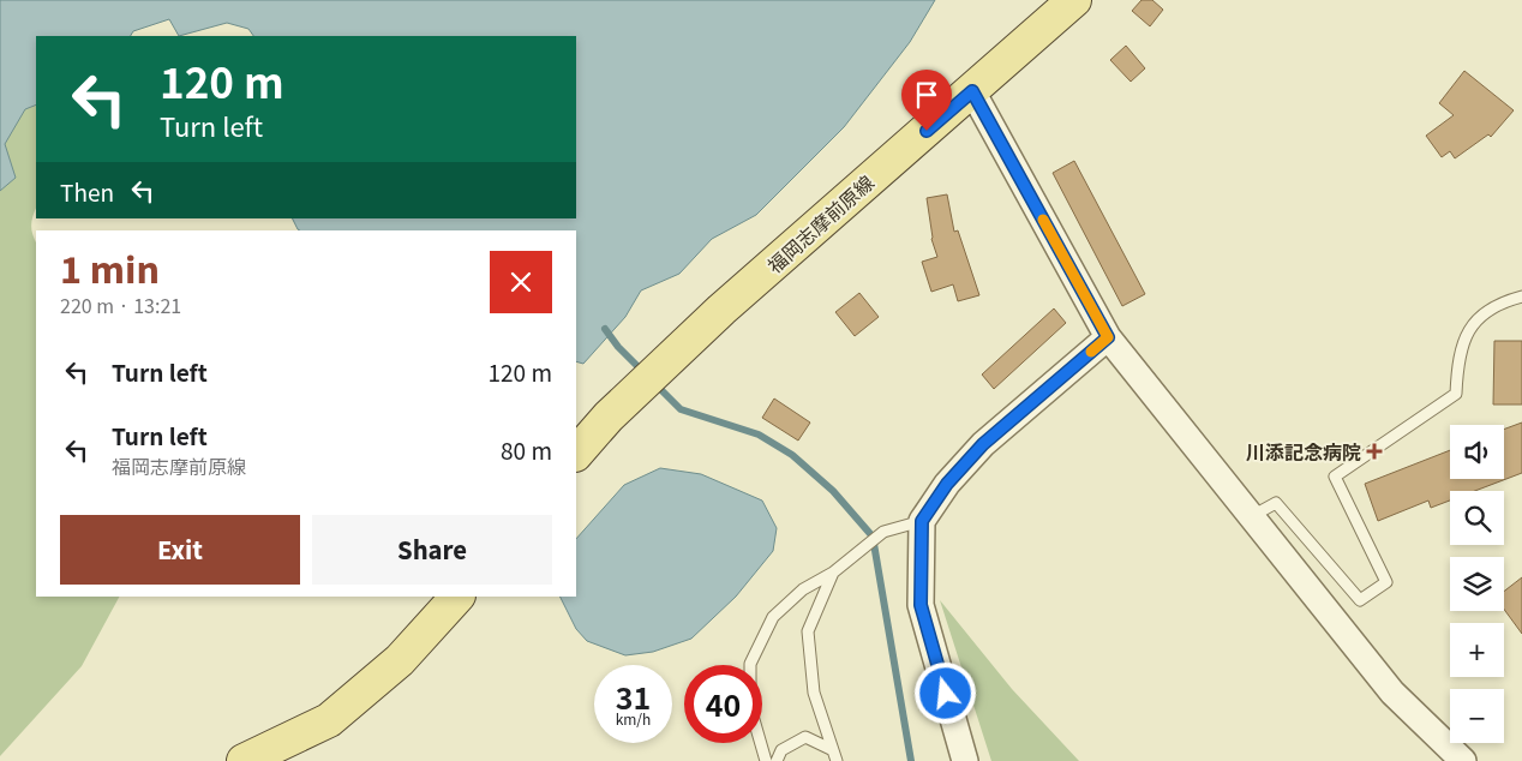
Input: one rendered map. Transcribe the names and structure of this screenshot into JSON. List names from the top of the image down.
{
  "streets": {
    "main road": ["福岡志摩前原線"]
  },
  "places": {
    "health": ["川添記念病院"]
  },
  "page": {
    "turn": ["120 m", "Turn left"],
    "then": "Then",
    "heading": ["1 min", "220 m · 13:21"],
    "list": [
      {
        "name": "Turn left",
        "value": "120 m"
      },
      {
        "name": "Turn left",
        "note": "福岡志摩前原線",
        "value": "80 m"
      }
    ],
    "map_buttons": ["+", "−"],
    "buttons": ["Exit", "Share"],
    "speed": "31 km/h",
    "limit": "40"
  }
}
